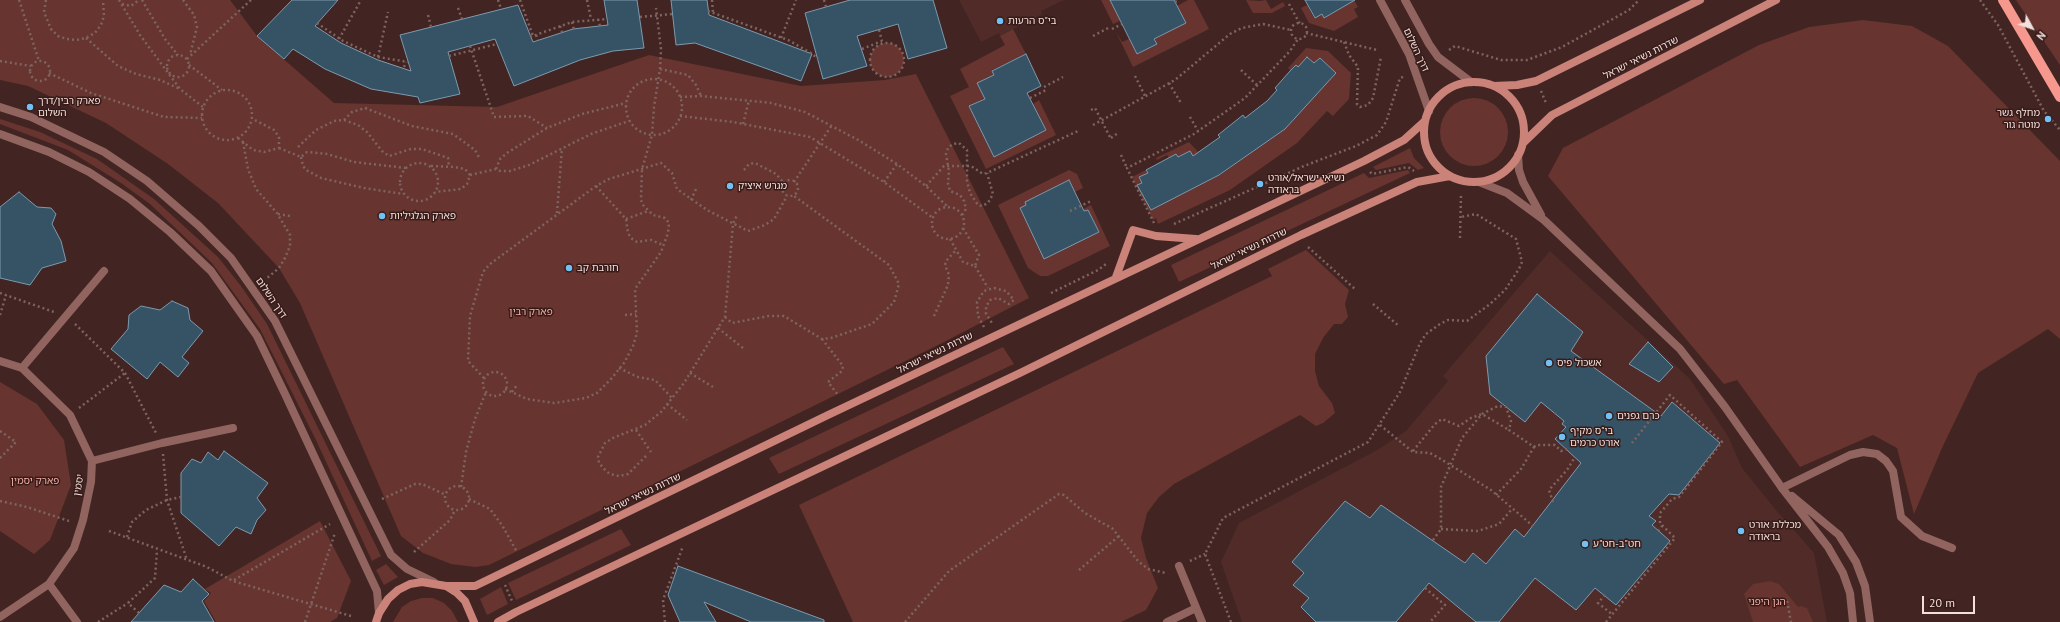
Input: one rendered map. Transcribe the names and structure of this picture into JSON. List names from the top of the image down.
{
  "streets": {
    "main road": ["שדרות נשיאי ישראל"],
    "street": ["דרך השלום", "יסמין"]
  },
  "crossings": [
    ["דרך השלום", "שדרות נשיאי ישראל"]
  ],
  "parks": ["פארק רבין", "פארק יסמין", "הגן היפני"],
  "places": [
    "בי\"ס הרעות",
    "פארק רבין/דרך השלום",
    "מחלף גשר מוטה גור",
    "נשיאי ישראל/אורט בראודה",
    "מגרש איציק",
    "פארק הגלגיליות",
    "חורבת קב",
    "אשכול פיס",
    "כרם גפנים",
    "בי\"ס מקיף אורט כרמים",
    "מכללת אורט בראודה",
    "חט\"ב-חט\"ע"
  ],
  "scale_bar": "20 m",
  "north": "bottom right"
}
